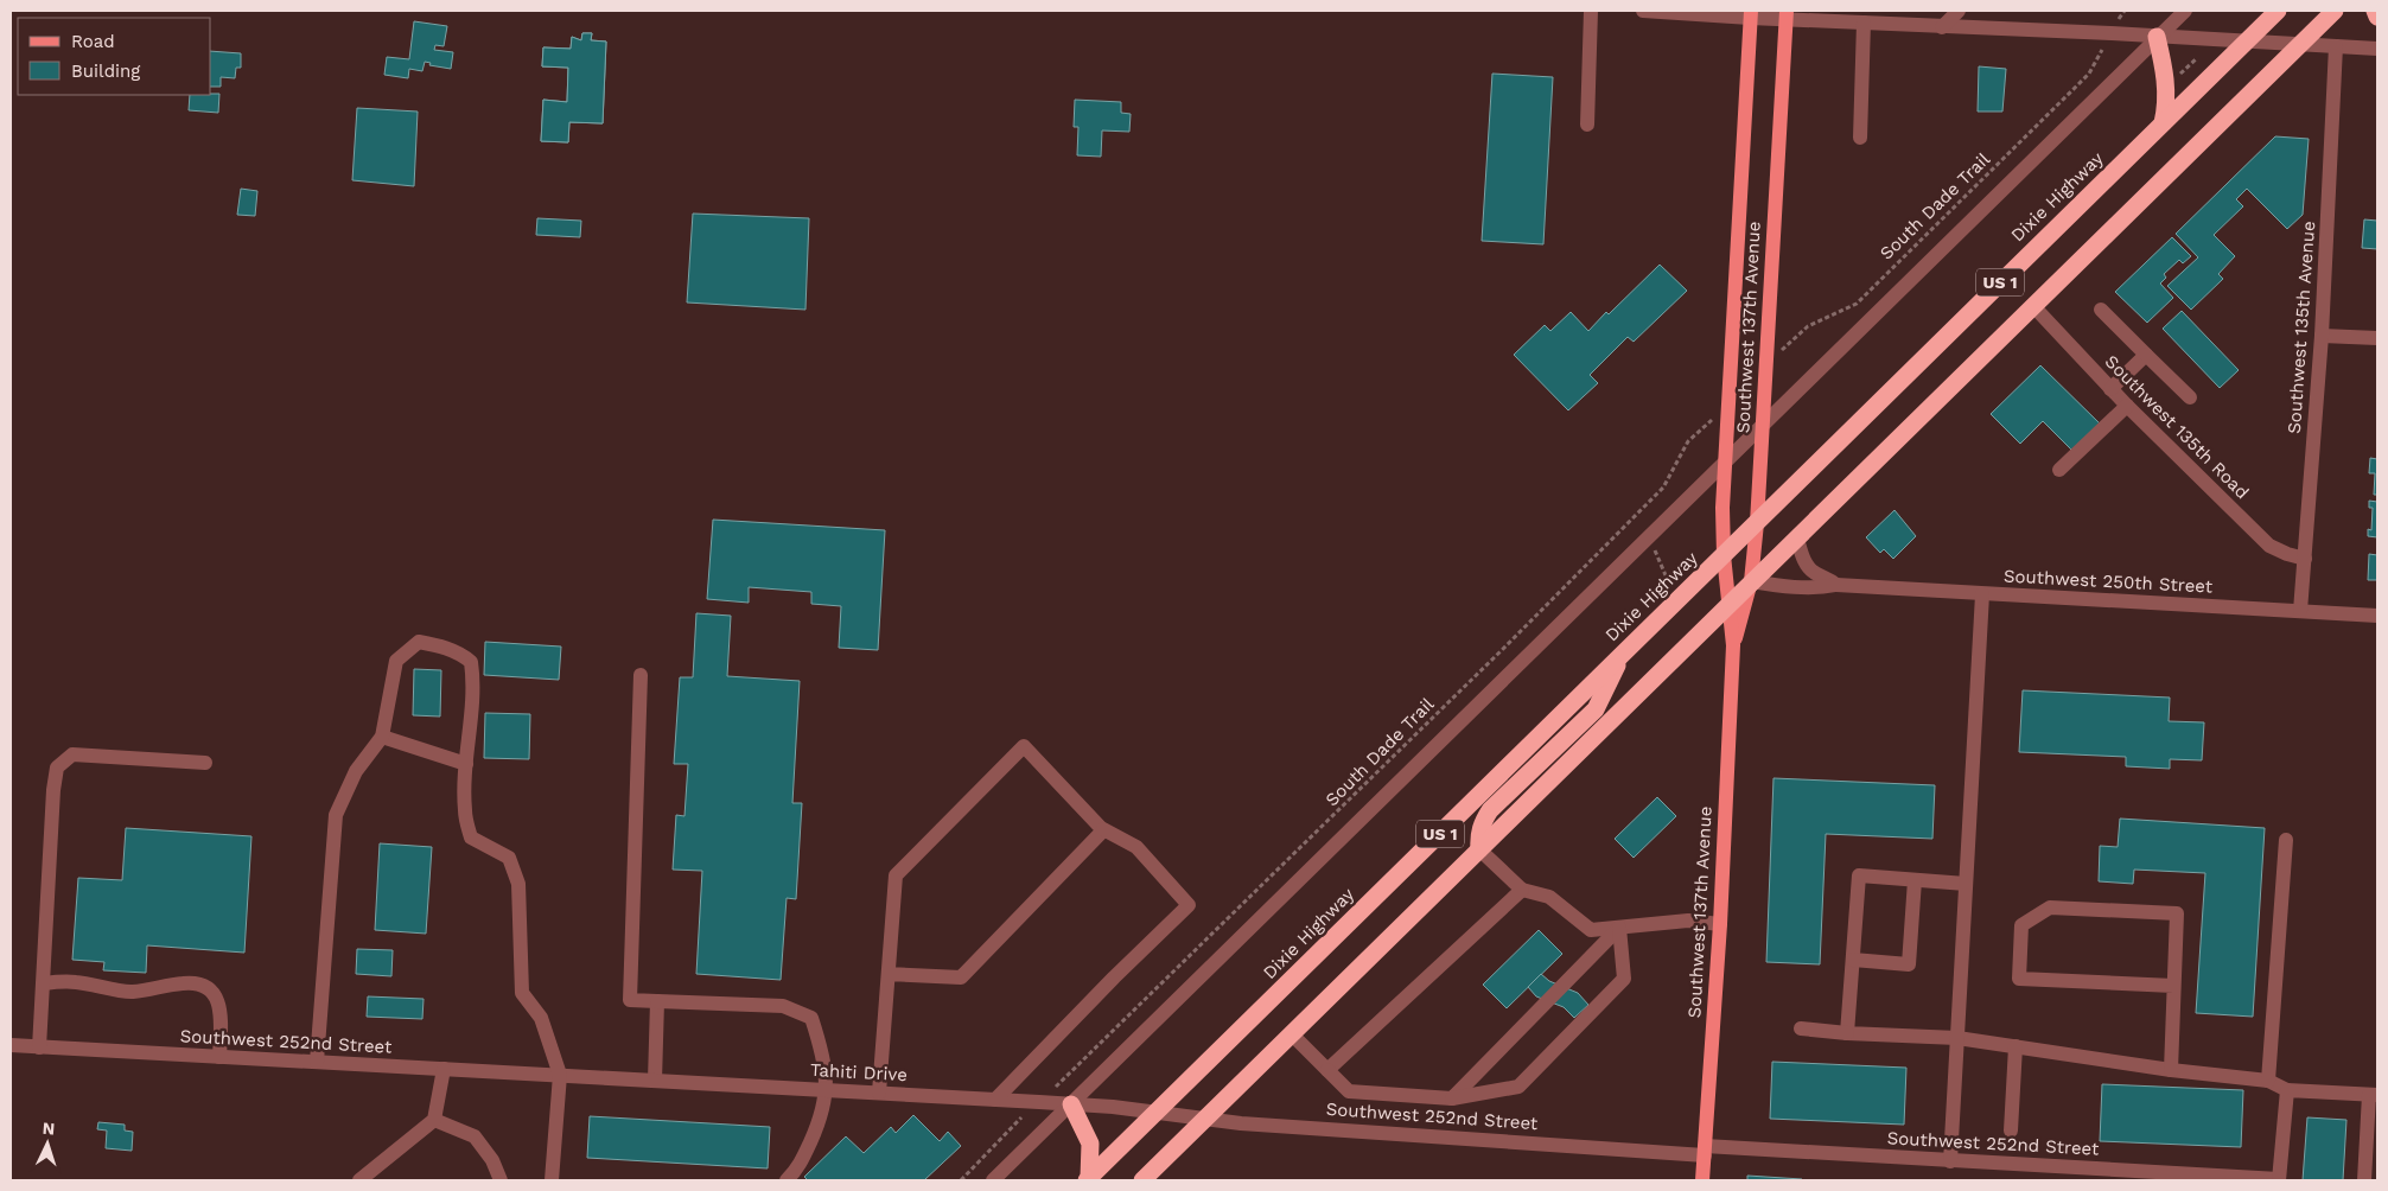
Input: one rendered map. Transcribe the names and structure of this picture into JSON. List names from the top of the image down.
{
  "streets": {
    "highway": ["Dixie Highway", "US 1"],
    "main road": ["Southwest 137th Avenue"],
    "street": [
      "Southwest 135th Avenue",
      "Southwest 135th Road",
      "Southwest 250th Street",
      "Southwest 252nd Street",
      "Tahiti Drive"
    ],
    "path": ["South Dade Trail"]
  },
  "crossings": [
    ["Dixie Highway", "US 1"],
    ["Dixie Highway", "Southwest 137th Avenue"],
    ["Dixie Highway", "Southwest 252nd Street"],
    ["Dixie Highway", "Tahiti Drive"],
    ["US 1", "Southwest 137th Avenue"],
    ["US 1", "Southwest 135th Road"],
    ["US 1", "Southwest 250th Street"],
    ["US 1", "Southwest 252nd Street"],
    ["Southwest 137th Avenue", "Southwest 250th Street"],
    ["Southwest 137th Avenue", "Southwest 252nd Street"],
    ["Southwest 135th Avenue", "Southwest 135th Road"],
    ["Southwest 135th Avenue", "Southwest 250th Street"],
    ["Southwest 252nd Street", "Tahiti Drive"]
  ],
  "legend": ["Road", "Building"],
  "north": "top"
}
